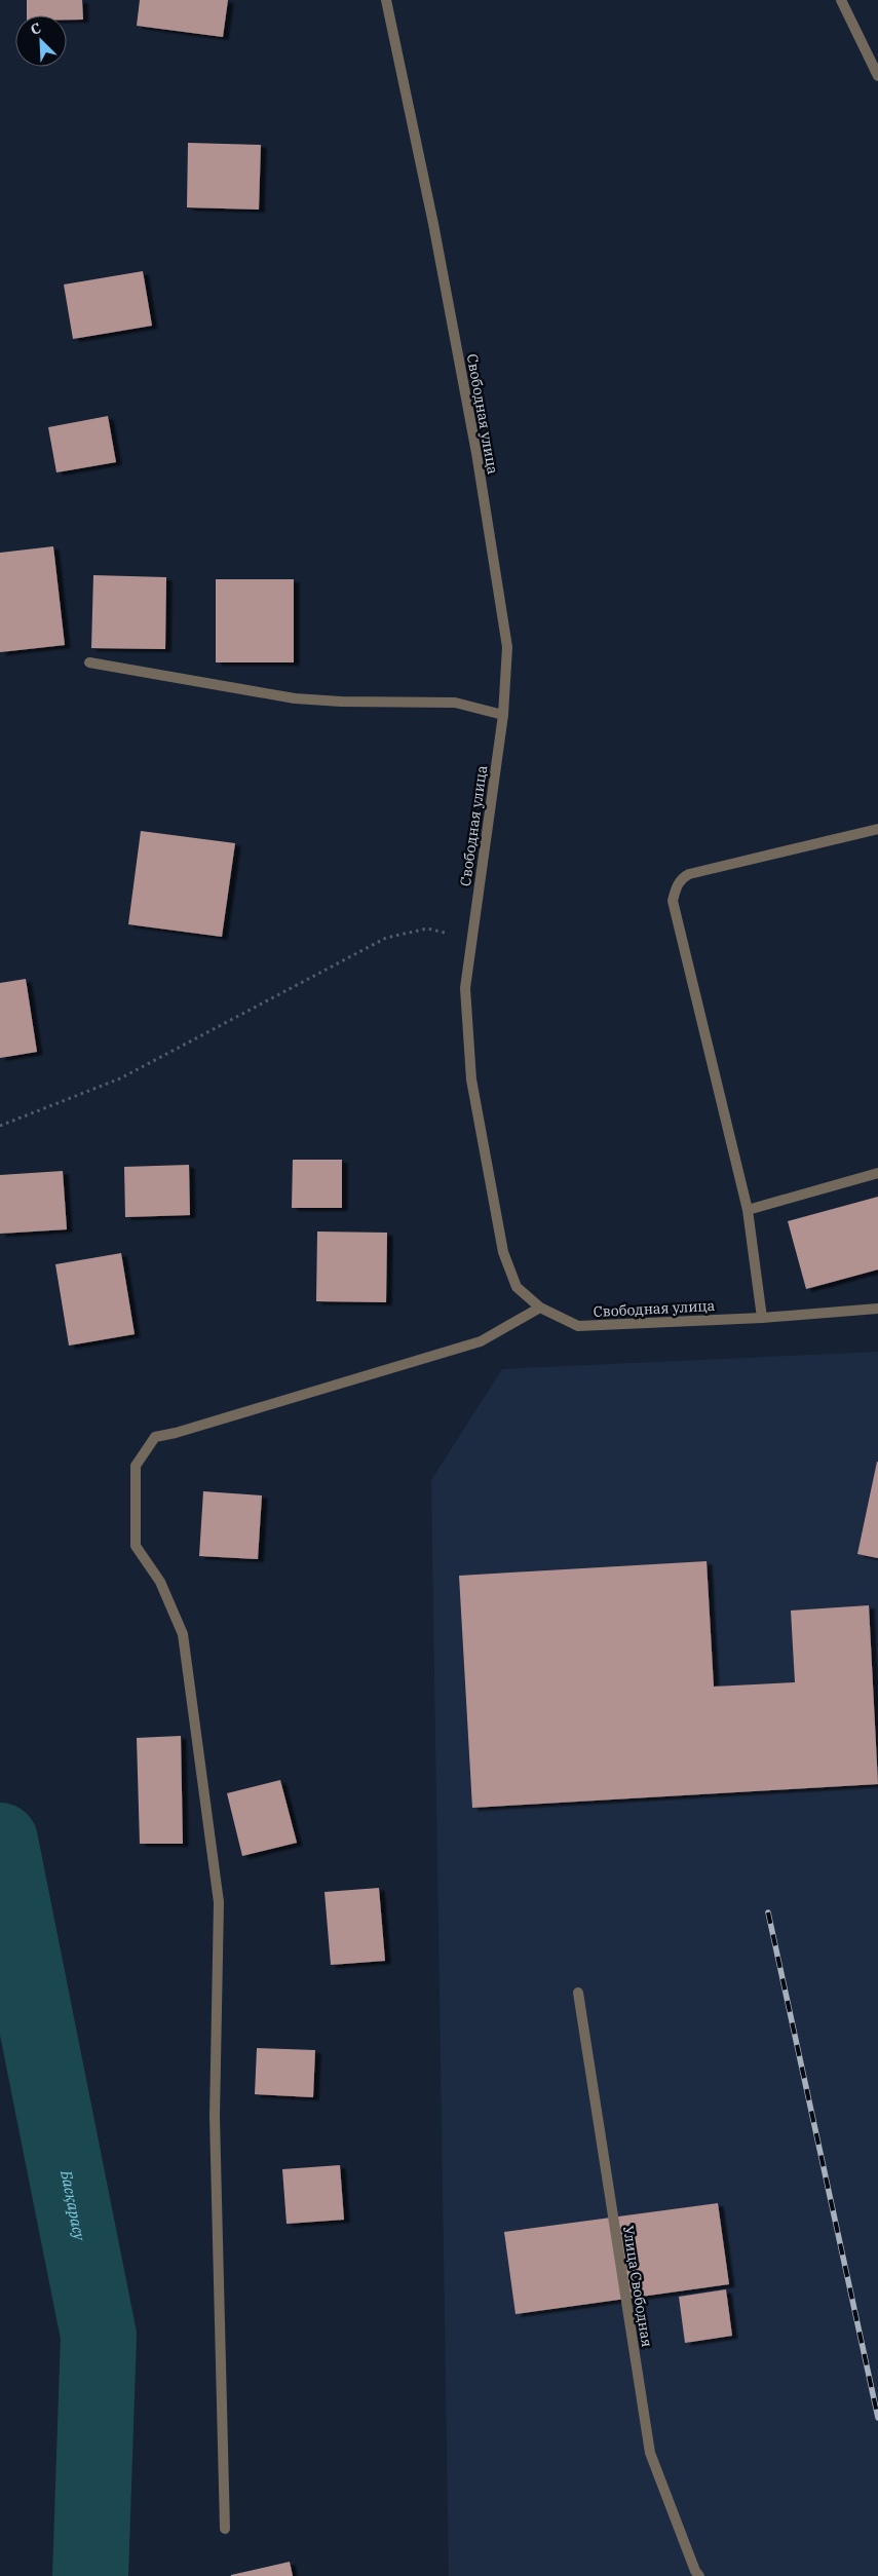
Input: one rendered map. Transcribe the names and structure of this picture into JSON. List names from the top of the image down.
{
  "streets": {
    "street": ["Свободная улица", "Улица Свободная"]
  },
  "water": ["Басқарасу"],
  "north": "top left"
}
